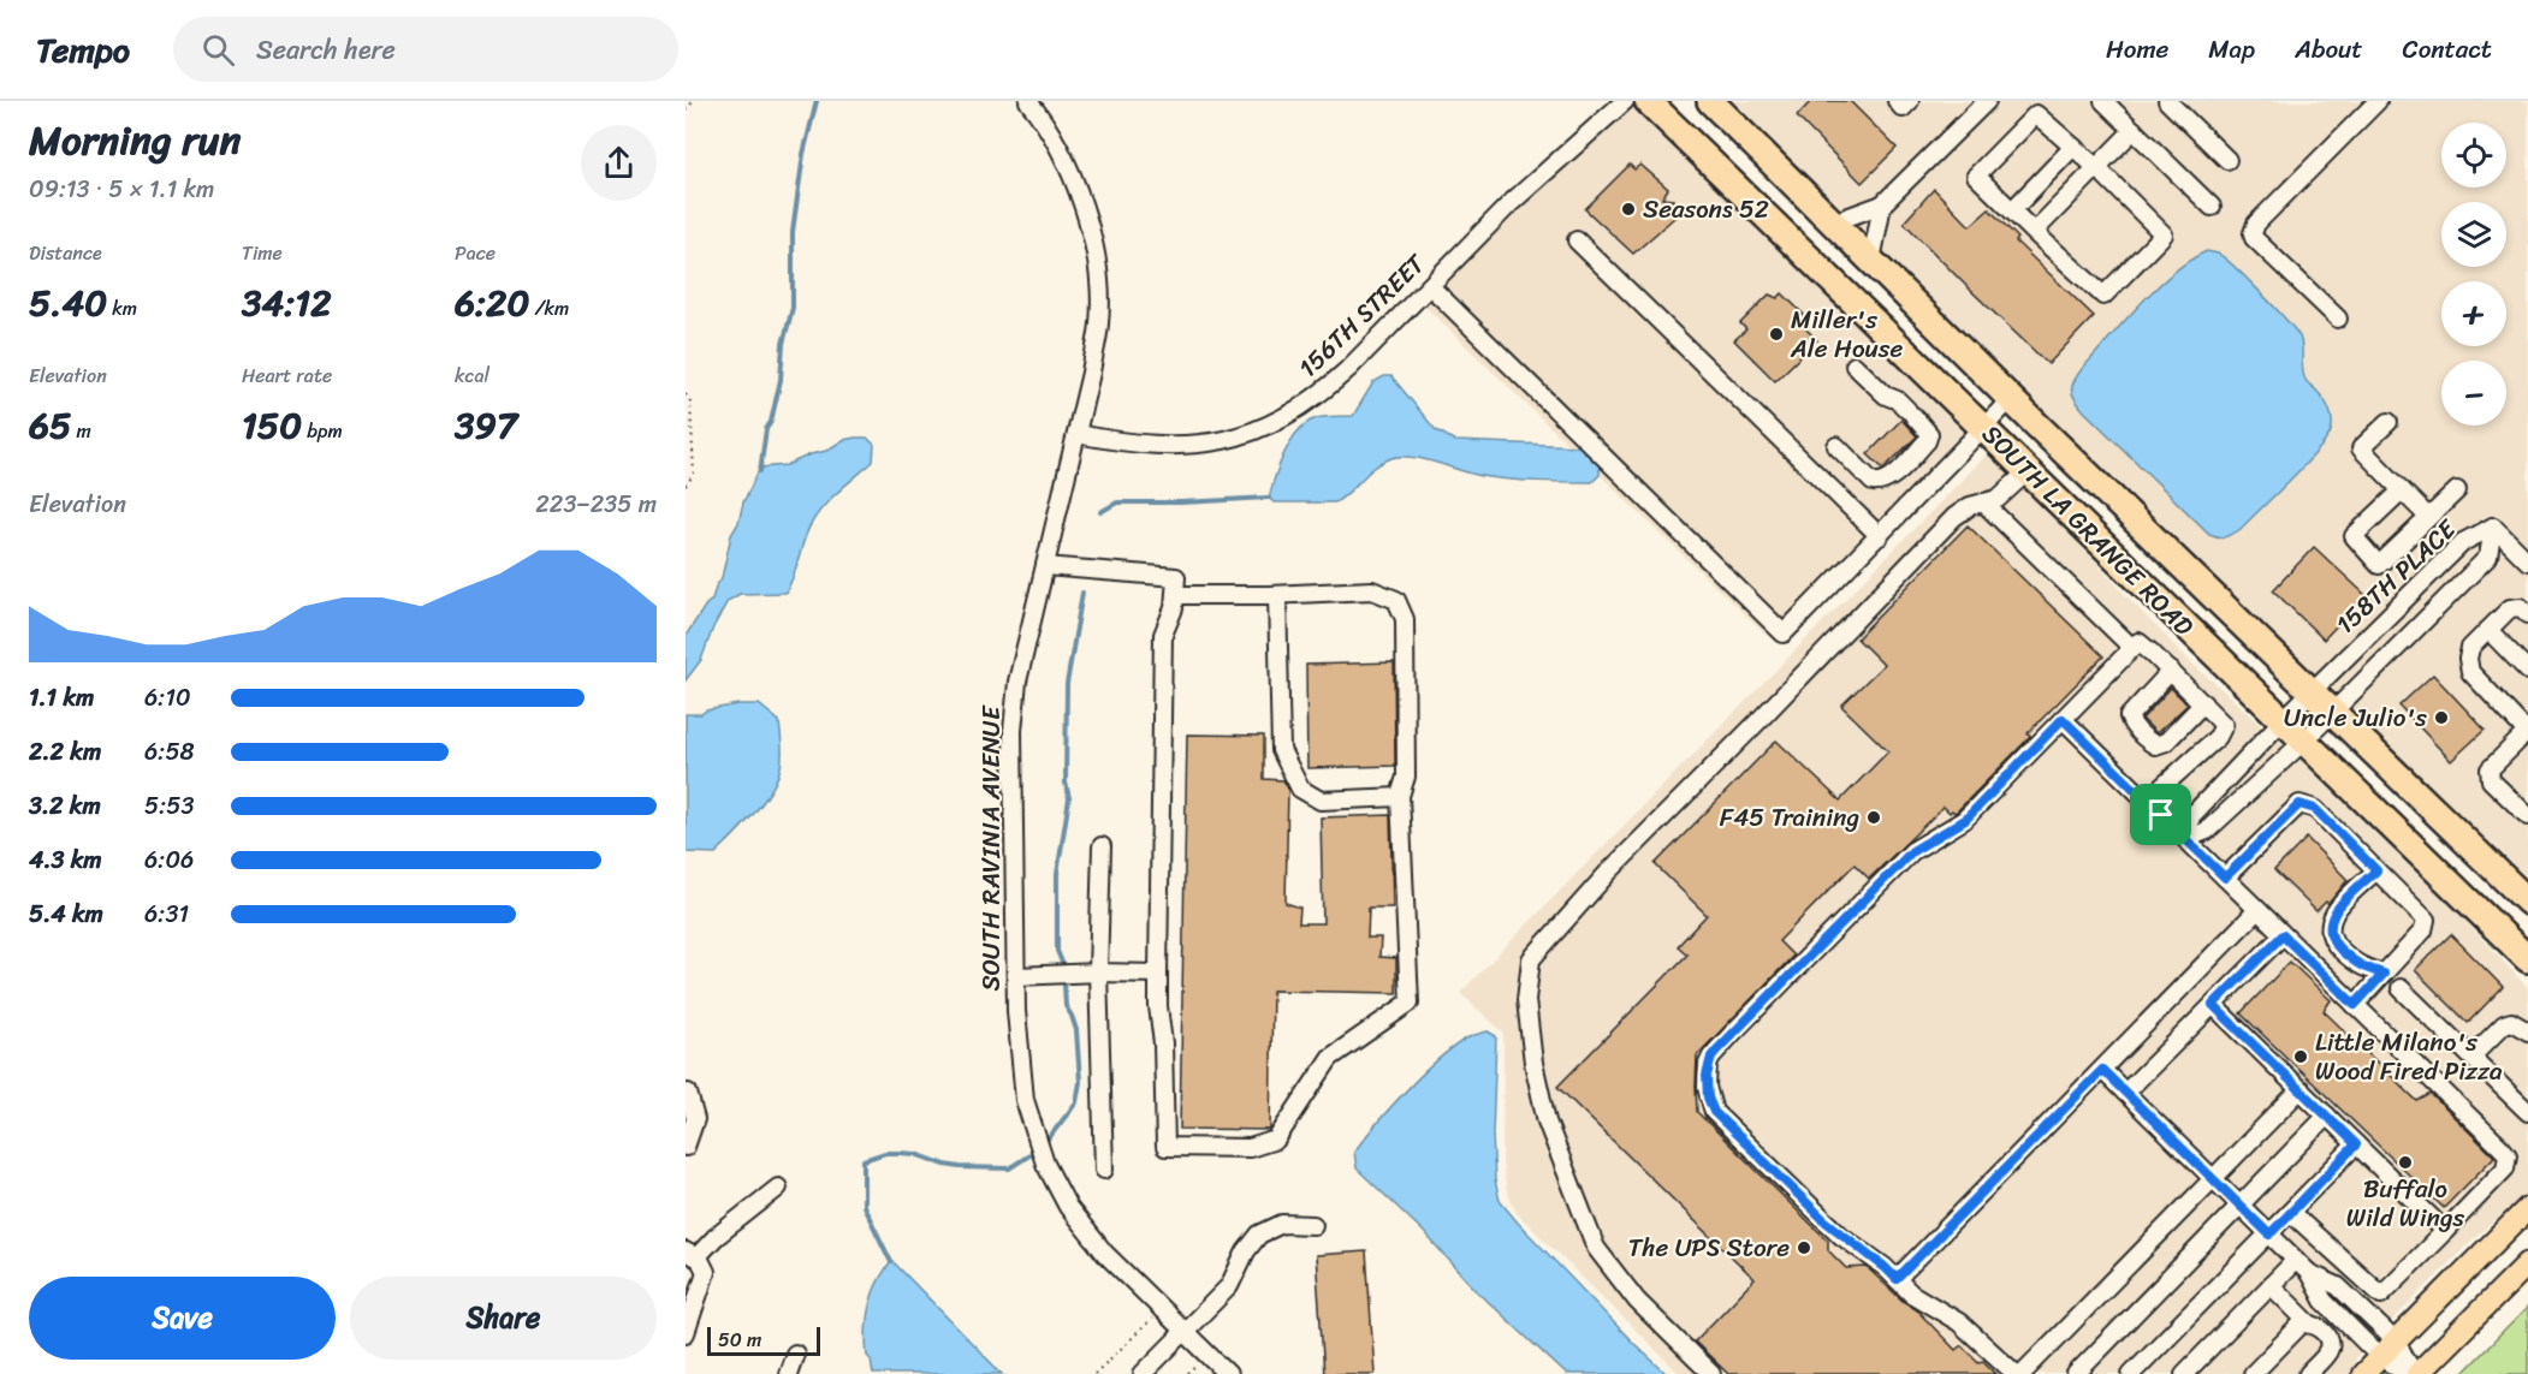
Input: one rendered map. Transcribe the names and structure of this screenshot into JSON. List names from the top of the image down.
{
  "streets": {
    "highway": ["SOUTH LA GRANGE ROAD"],
    "street": ["156TH STREET", "158TH PLACE", "SOUTH RAVINIA AVENUE"]
  },
  "crossings": [
    ["156TH STREET", "SOUTH RAVINIA AVENUE"],
    ["SOUTH LA GRANGE ROAD", "158TH PLACE"]
  ],
  "places": [
    "Seasons 52",
    "Miller's Ale House",
    "Uncle Julio's",
    "F45 Training",
    "Little Milano's Wood Fired Pizza",
    "Buffalo Wild Wings",
    "The UPS Store"
  ],
  "scale_bar": "50 m",
  "page": {
    "header": "Tempo",
    "search": "Search here",
    "nav": [
      "Home",
      "Map",
      "About",
      "Contact"
    ],
    "heading": ["Morning run", "09:13 · 5 × 1.1 km"],
    "map_buttons": ["+", "−"],
    "stats": [
      ["Distance", "5.40 km"],
      ["Time", "34:12"],
      ["Pace", "6:20 /km"],
      ["Elevation", "65 m"],
      ["Heart rate", "150 bpm"],
      ["kcal", "397"]
    ],
    "chart": ["Elevation", "223–235 m"],
    "list": [
      {
        "name": "1.1 km",
        "note": "6:10"
      },
      {
        "name": "2.2 km",
        "note": "6:58"
      },
      {
        "name": "3.2 km",
        "note": "5:53"
      },
      {
        "name": "4.3 km",
        "note": "6:06"
      },
      {
        "name": "5.4 km",
        "note": "6:31"
      }
    ],
    "buttons": ["Save", "Share"],
    "scale": "50 m"
  }
}
